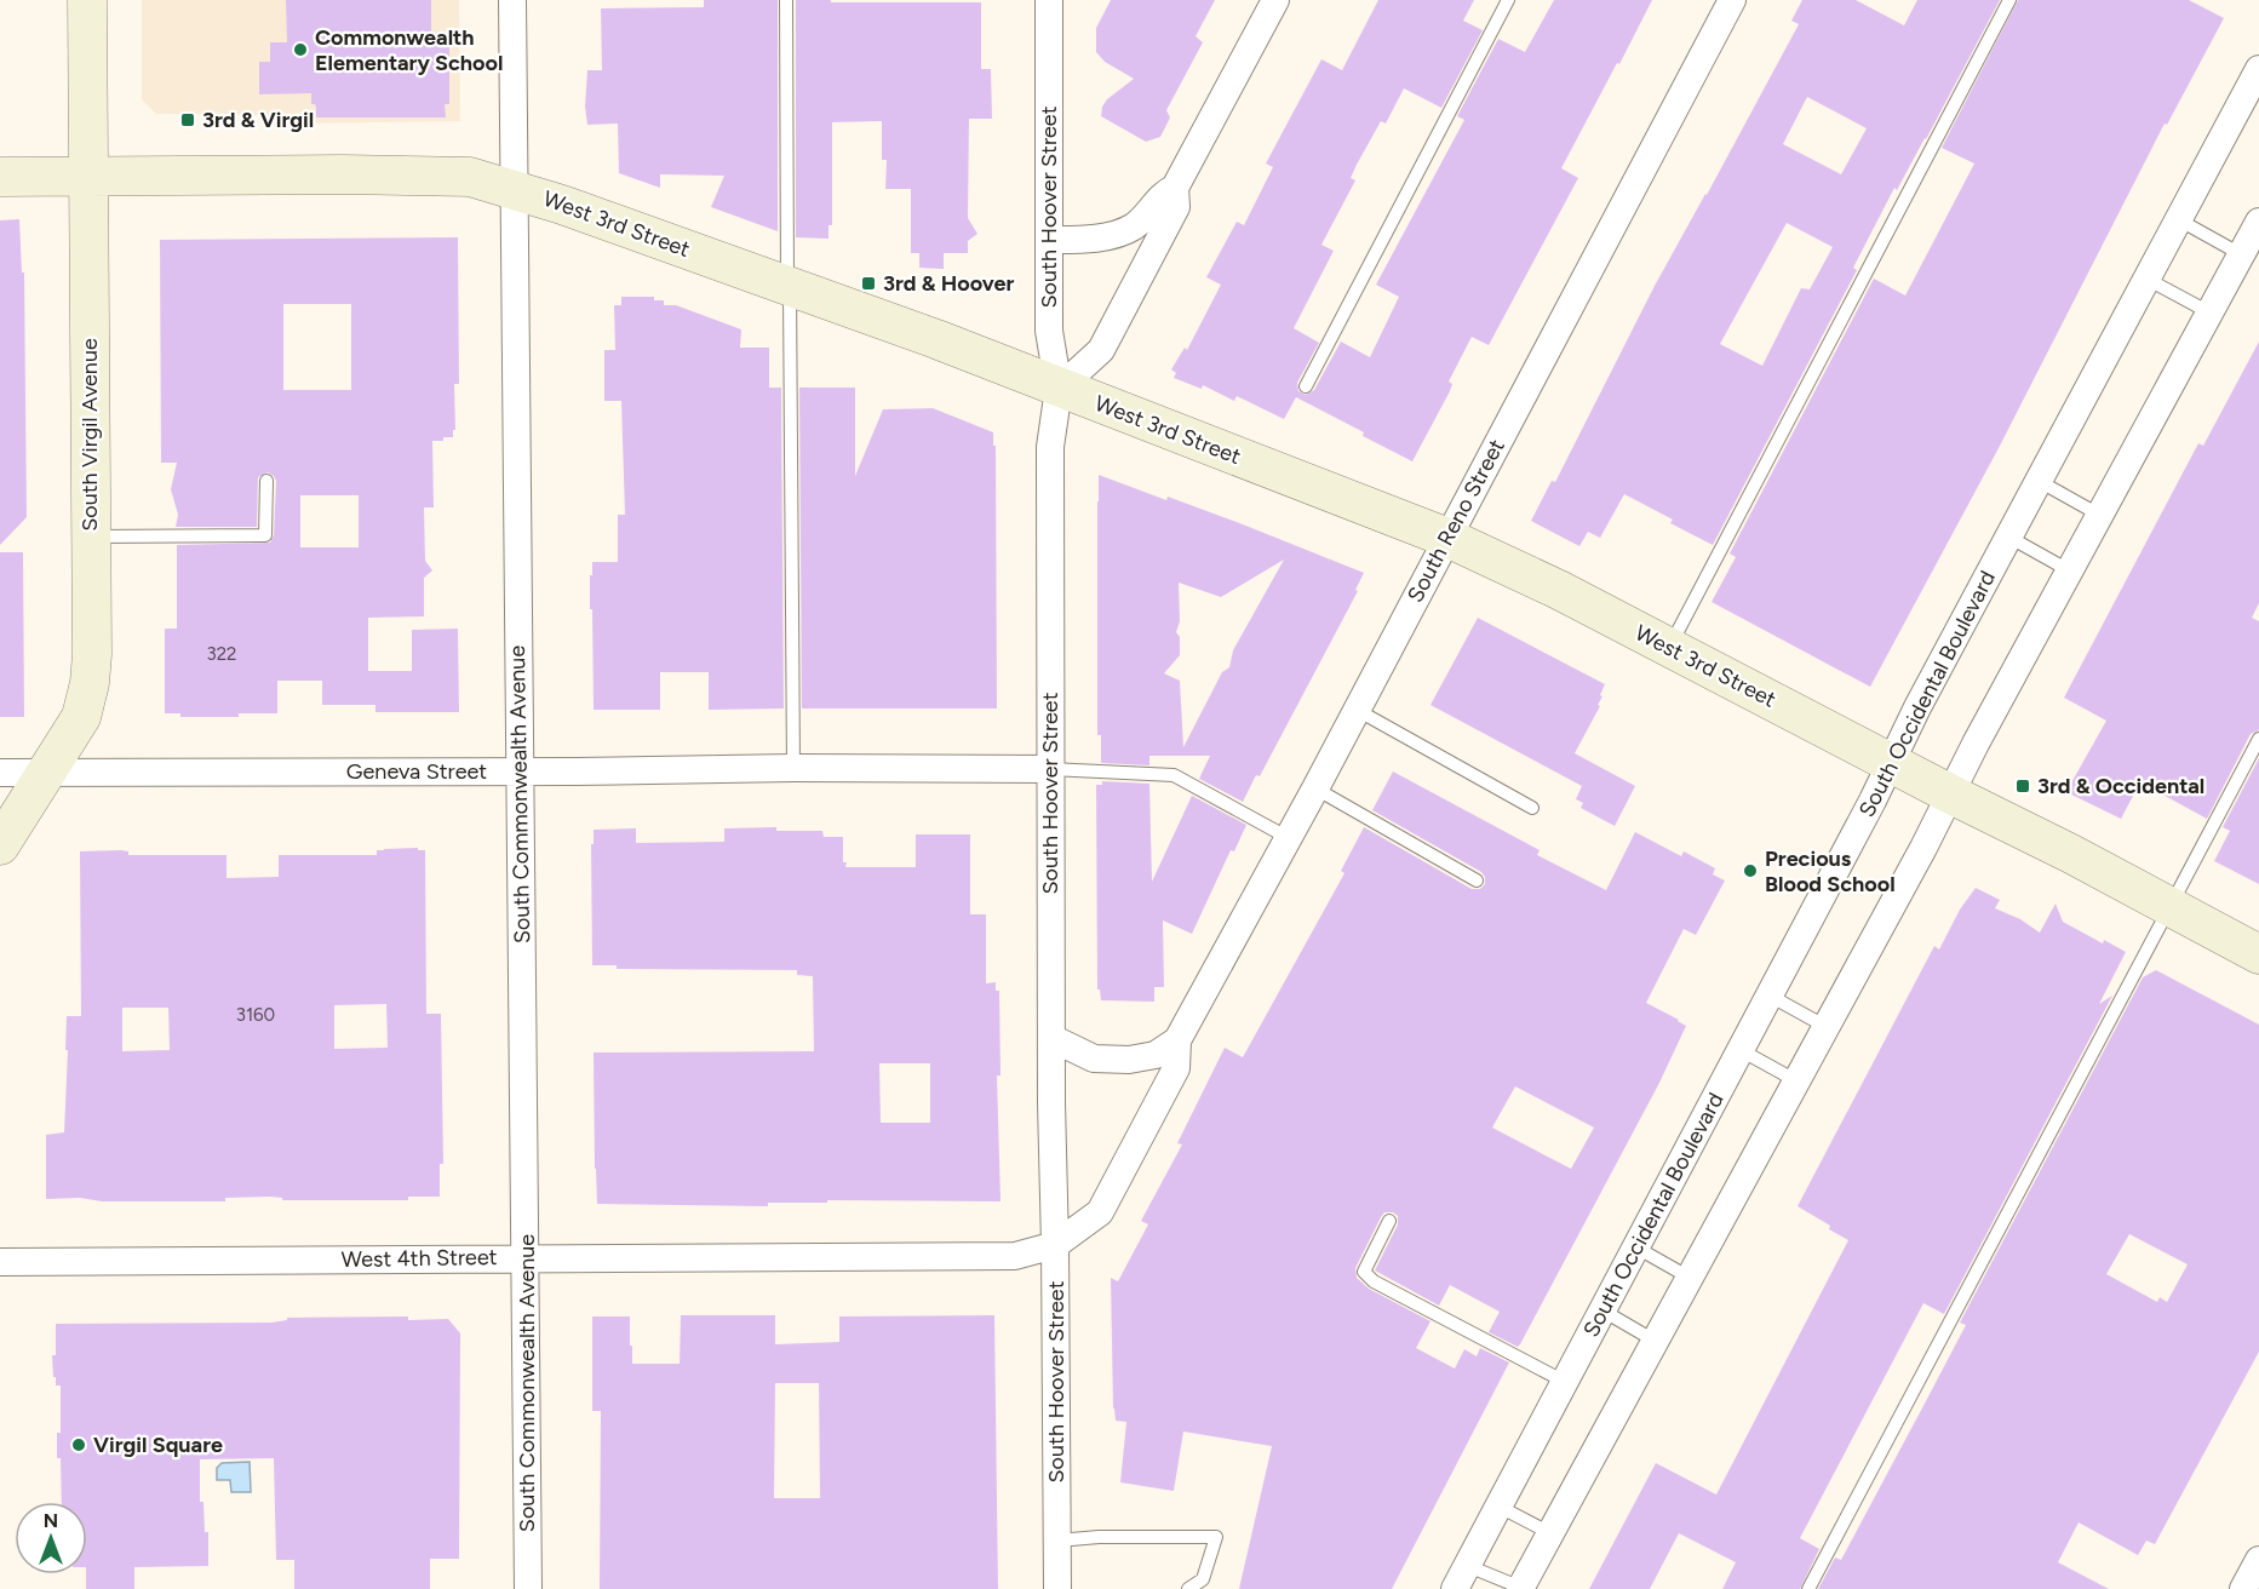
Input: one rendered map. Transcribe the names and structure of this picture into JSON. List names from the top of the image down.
{
  "streets": {
    "main road": ["West 3rd Street", "South Virgil Avenue"],
    "street": [
      "South Hoover Street",
      "South Reno Street",
      "South Occidental Boulevard",
      "Geneva Street",
      "South Commonwealth Avenue",
      "West 4th Street"
    ]
  },
  "crossings": [
    ["South Hoover Street", "West 3rd Street"],
    ["South Hoover Street", "South Reno Street"],
    ["South Hoover Street", "Geneva Street"],
    ["South Hoover Street", "West 4th Street"],
    ["West 3rd Street", "South Virgil Avenue"],
    ["West 3rd Street", "South Reno Street"],
    ["West 3rd Street", "South Occidental Boulevard"],
    ["West 3rd Street", "South Commonwealth Avenue"],
    ["South Virgil Avenue", "Geneva Street"],
    ["South Reno Street", "West 4th Street"],
    ["Geneva Street", "South Commonwealth Avenue"],
    ["South Commonwealth Avenue", "West 4th Street"]
  ],
  "places": {
    "other": ["Commonwealth Elementary School", "Precious Blood School", "Virgil Square"],
    "transit": ["3rd & Virgil", "3rd & Hoover", "3rd & Occidental"]
  },
  "house_numbers": ["322", "3160"],
  "north": "top"
}
